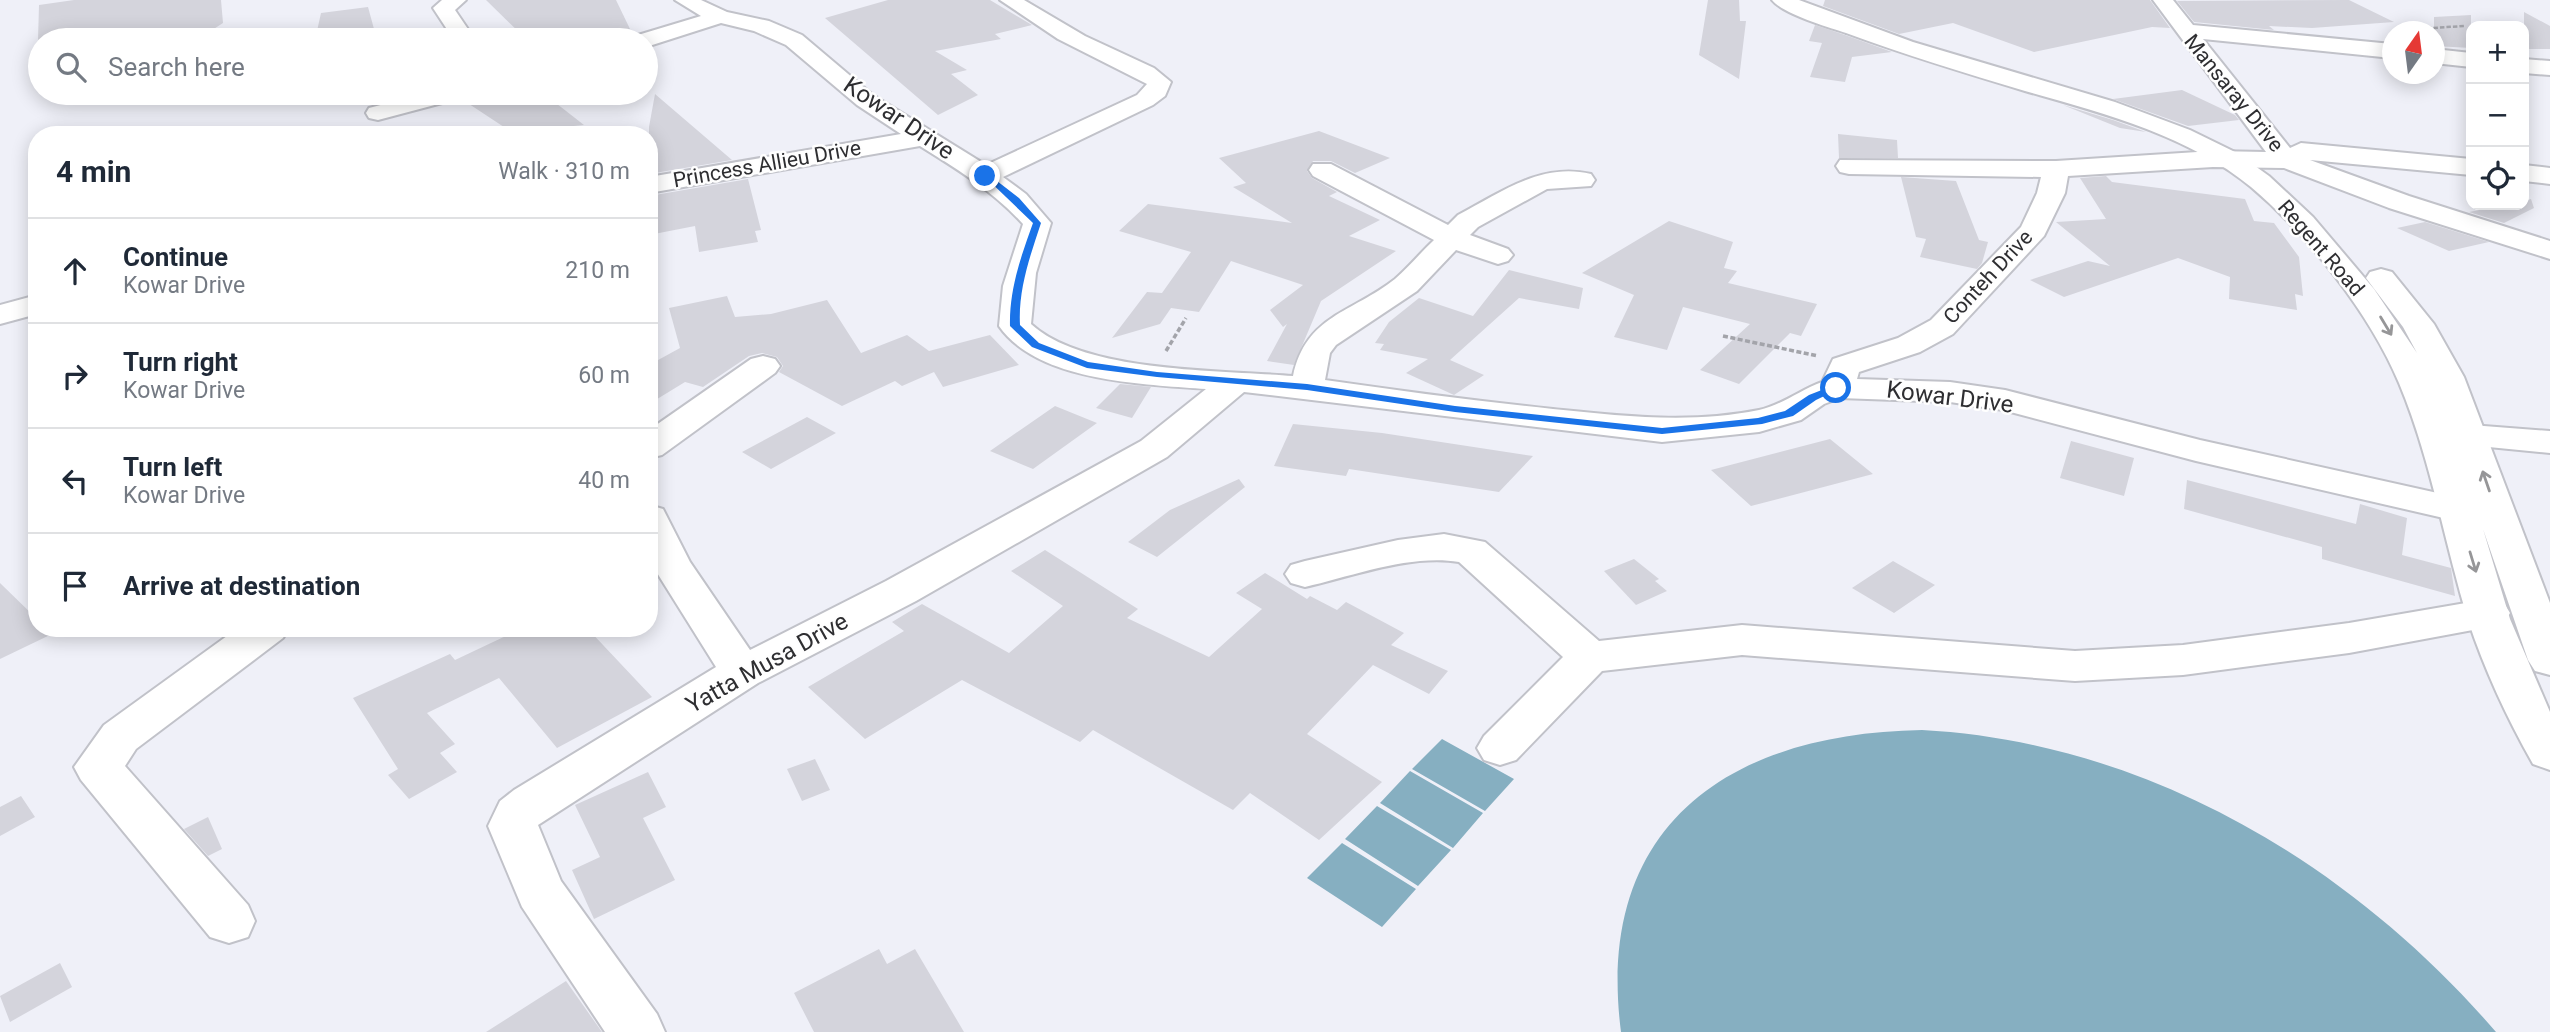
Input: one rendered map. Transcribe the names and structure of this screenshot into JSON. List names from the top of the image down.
{
  "streets": {
    "street": [
      "Mansaray Drive",
      "Kowar Drive",
      "Princess Allieu Drive",
      "Regent Road",
      "Conteh Drive",
      "Yatta Musa Drive"
    ]
  },
  "crossings": [
    ["Mansaray Drive", "Regent Road"],
    ["Kowar Drive", "Princess Allieu Drive"],
    ["Kowar Drive", "Regent Road"],
    ["Kowar Drive", "Conteh Drive"],
    ["Kowar Drive", "Yatta Musa Drive"]
  ],
  "north": "top",
  "page": {
    "map_buttons": ["+", "−"],
    "search": "Search here",
    "heading": ["4 min", "Walk · 310 m"],
    "list": [
      ["Continue", "Kowar Drive", "210 m"],
      ["Turn right", "Kowar Drive", "60 m"],
      ["Turn left", "Kowar Drive", "40 m"],
      "Arrive at destination"
    ]
  }
}
